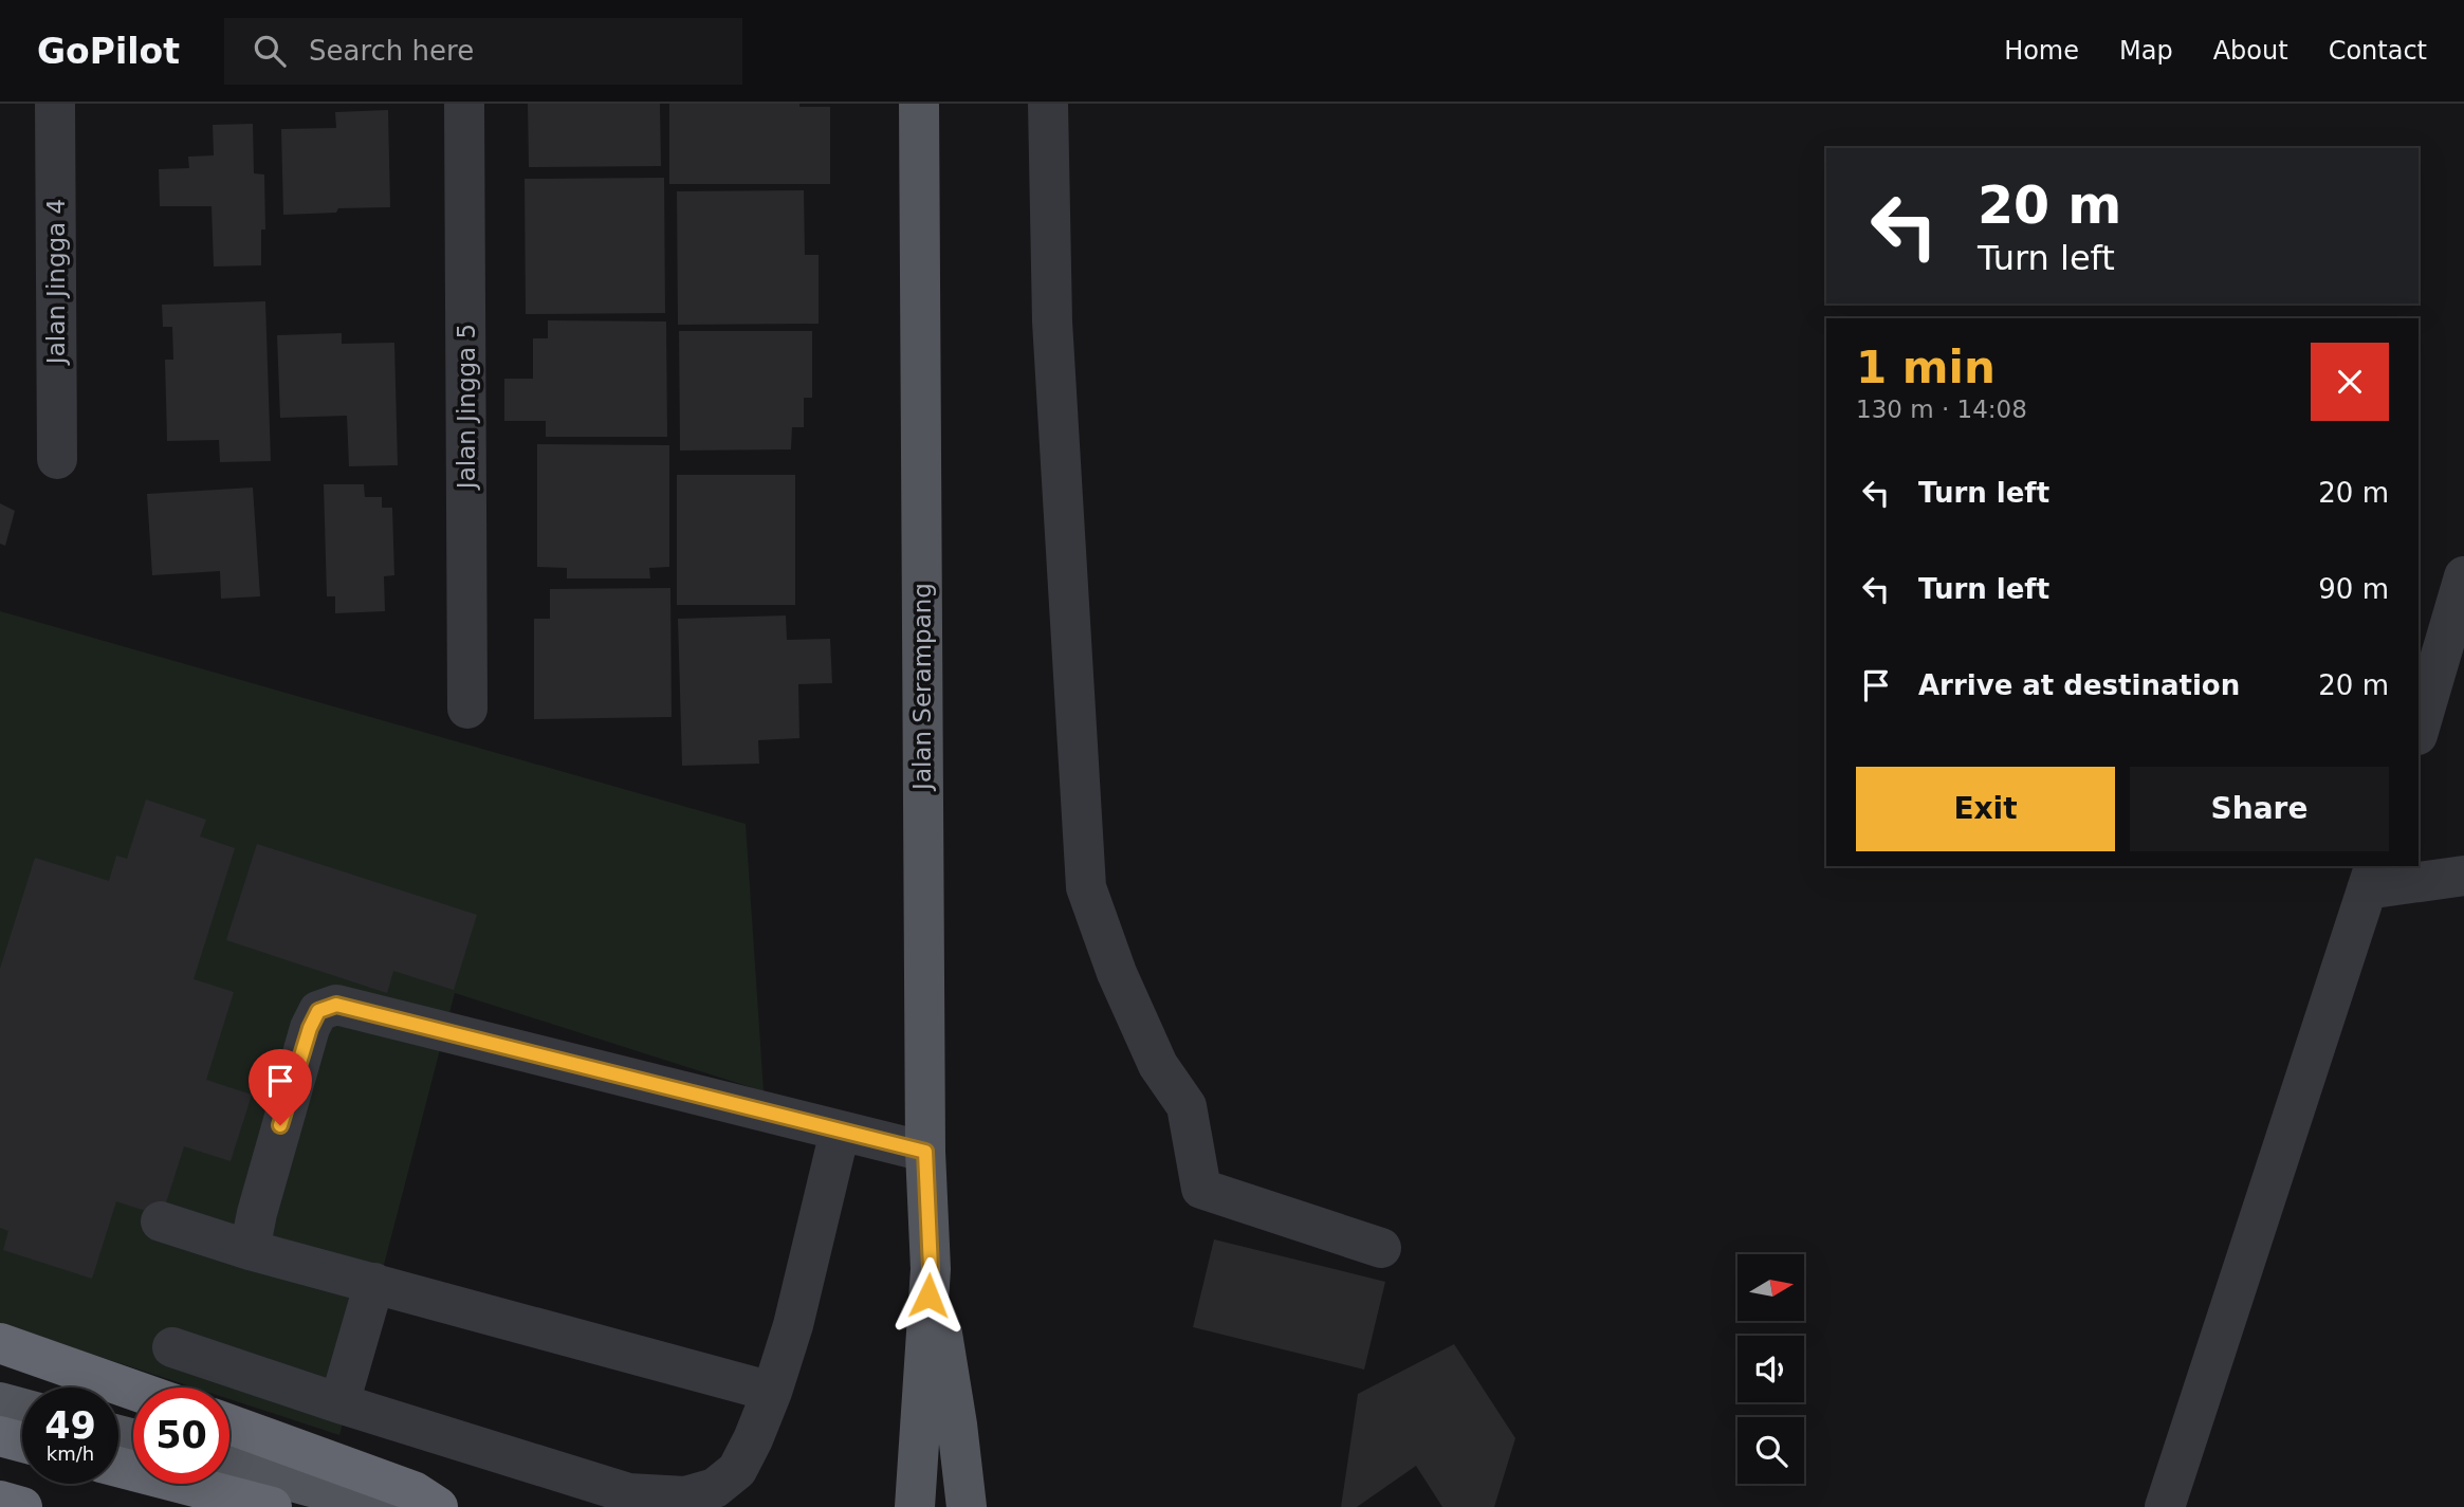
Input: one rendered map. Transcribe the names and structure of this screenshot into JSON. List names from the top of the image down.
{
  "streets": {
    "main road": ["Jalan Serampang"],
    "street": ["Jalan Jingga 4", "Jalan Jingga 5"]
  },
  "north": "right",
  "page": {
    "header": "GoPilot",
    "search": "Search here",
    "nav": [
      "Home",
      "Map",
      "About",
      "Contact"
    ],
    "turn": ["20 m", "Turn left"],
    "heading": ["1 min", "130 m · 14:08"],
    "list": [
      {
        "name": "Turn left",
        "value": "20 m"
      },
      {
        "name": "Turn left",
        "value": "90 m"
      },
      {
        "name": "Arrive at destination",
        "value": "20 m"
      }
    ],
    "buttons": ["Exit", "Share"],
    "speed": "49 km/h",
    "limit": "50"
  }
}
